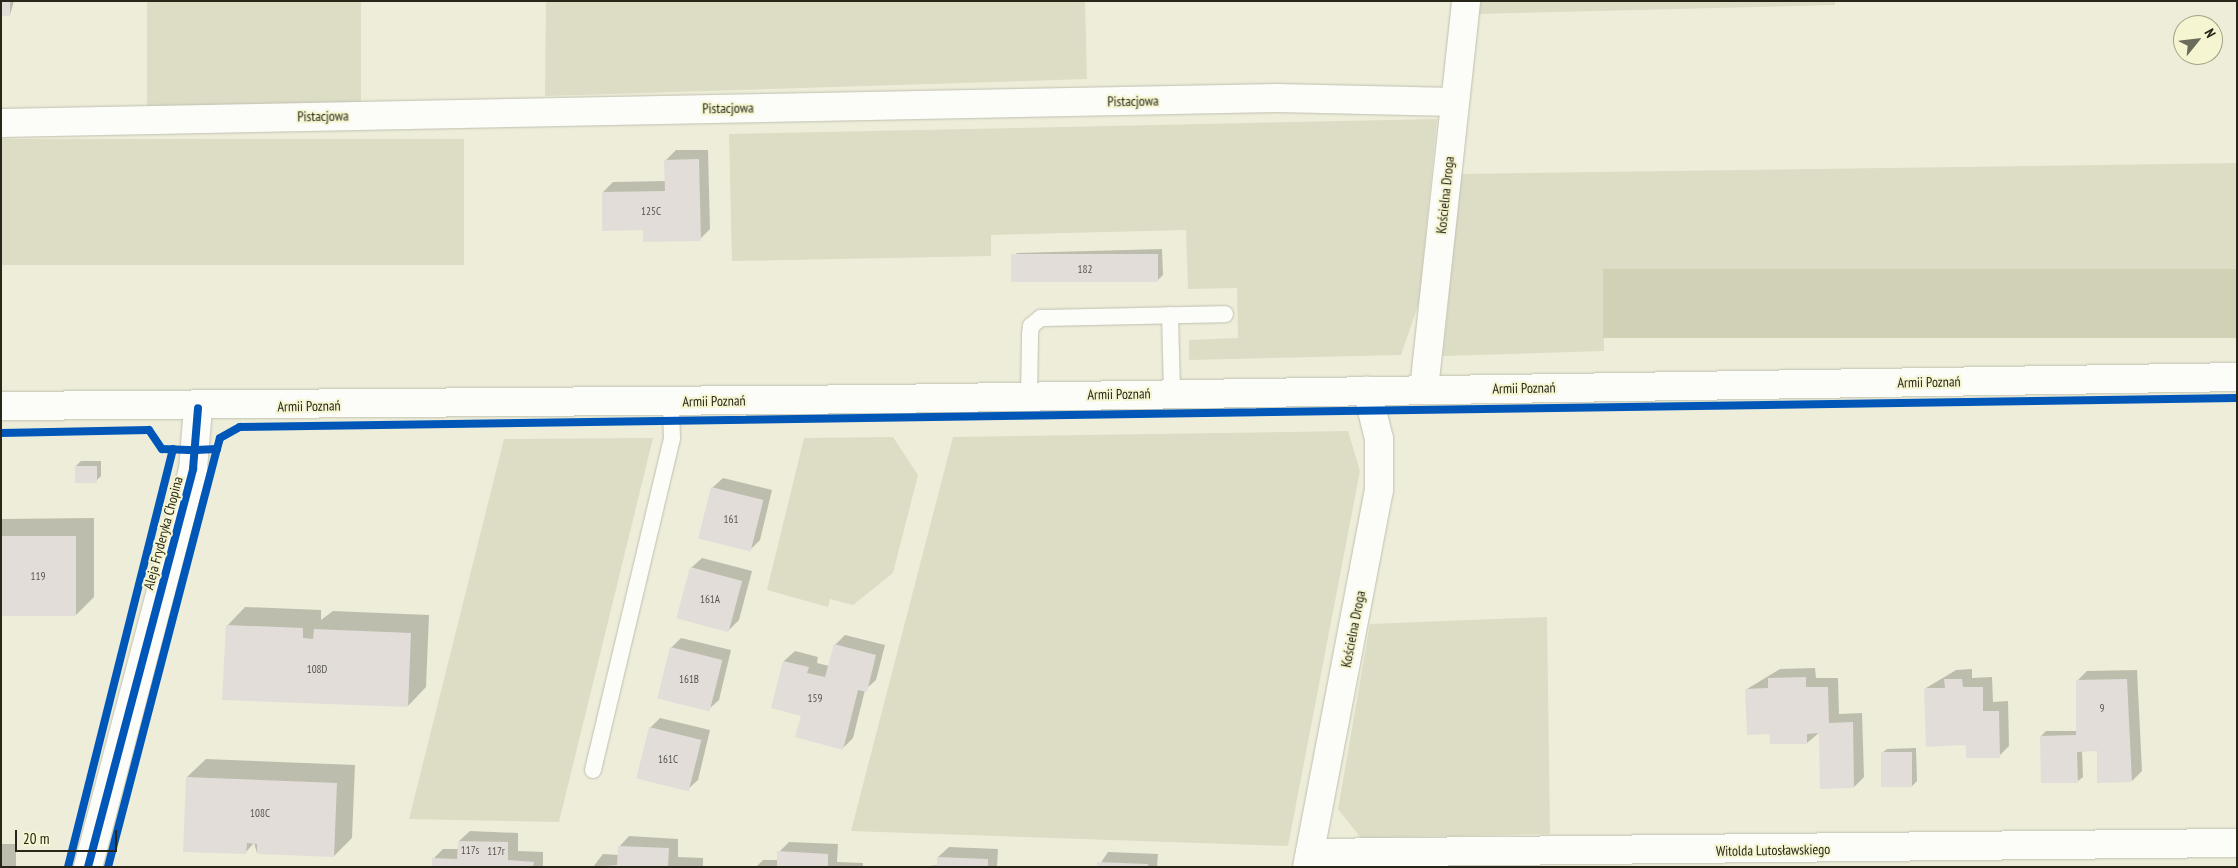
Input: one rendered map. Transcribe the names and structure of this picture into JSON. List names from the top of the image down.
{
  "streets": {
    "street": [
      "Pistacjowa",
      "Kościelna Droga",
      "Armii Poznań",
      "Aleja Fryderyka Chopina",
      "Witolda Lutosławskiego"
    ]
  },
  "crossings": [
    ["Pistacjowa", "Kościelna Droga"],
    ["Kościelna Droga", "Armii Poznań"],
    ["Kościelna Droga", "Witolda Lutosławskiego"],
    ["Armii Poznań", "Aleja Fryderyka Chopina"]
  ],
  "house_numbers": [
    "125C",
    "182",
    "161",
    "119",
    "161A",
    "108D",
    "161B",
    "159",
    "9",
    "161C",
    "108C",
    "117s",
    "117r"
  ],
  "scale_bar": "20 m",
  "north": "top right"
}
